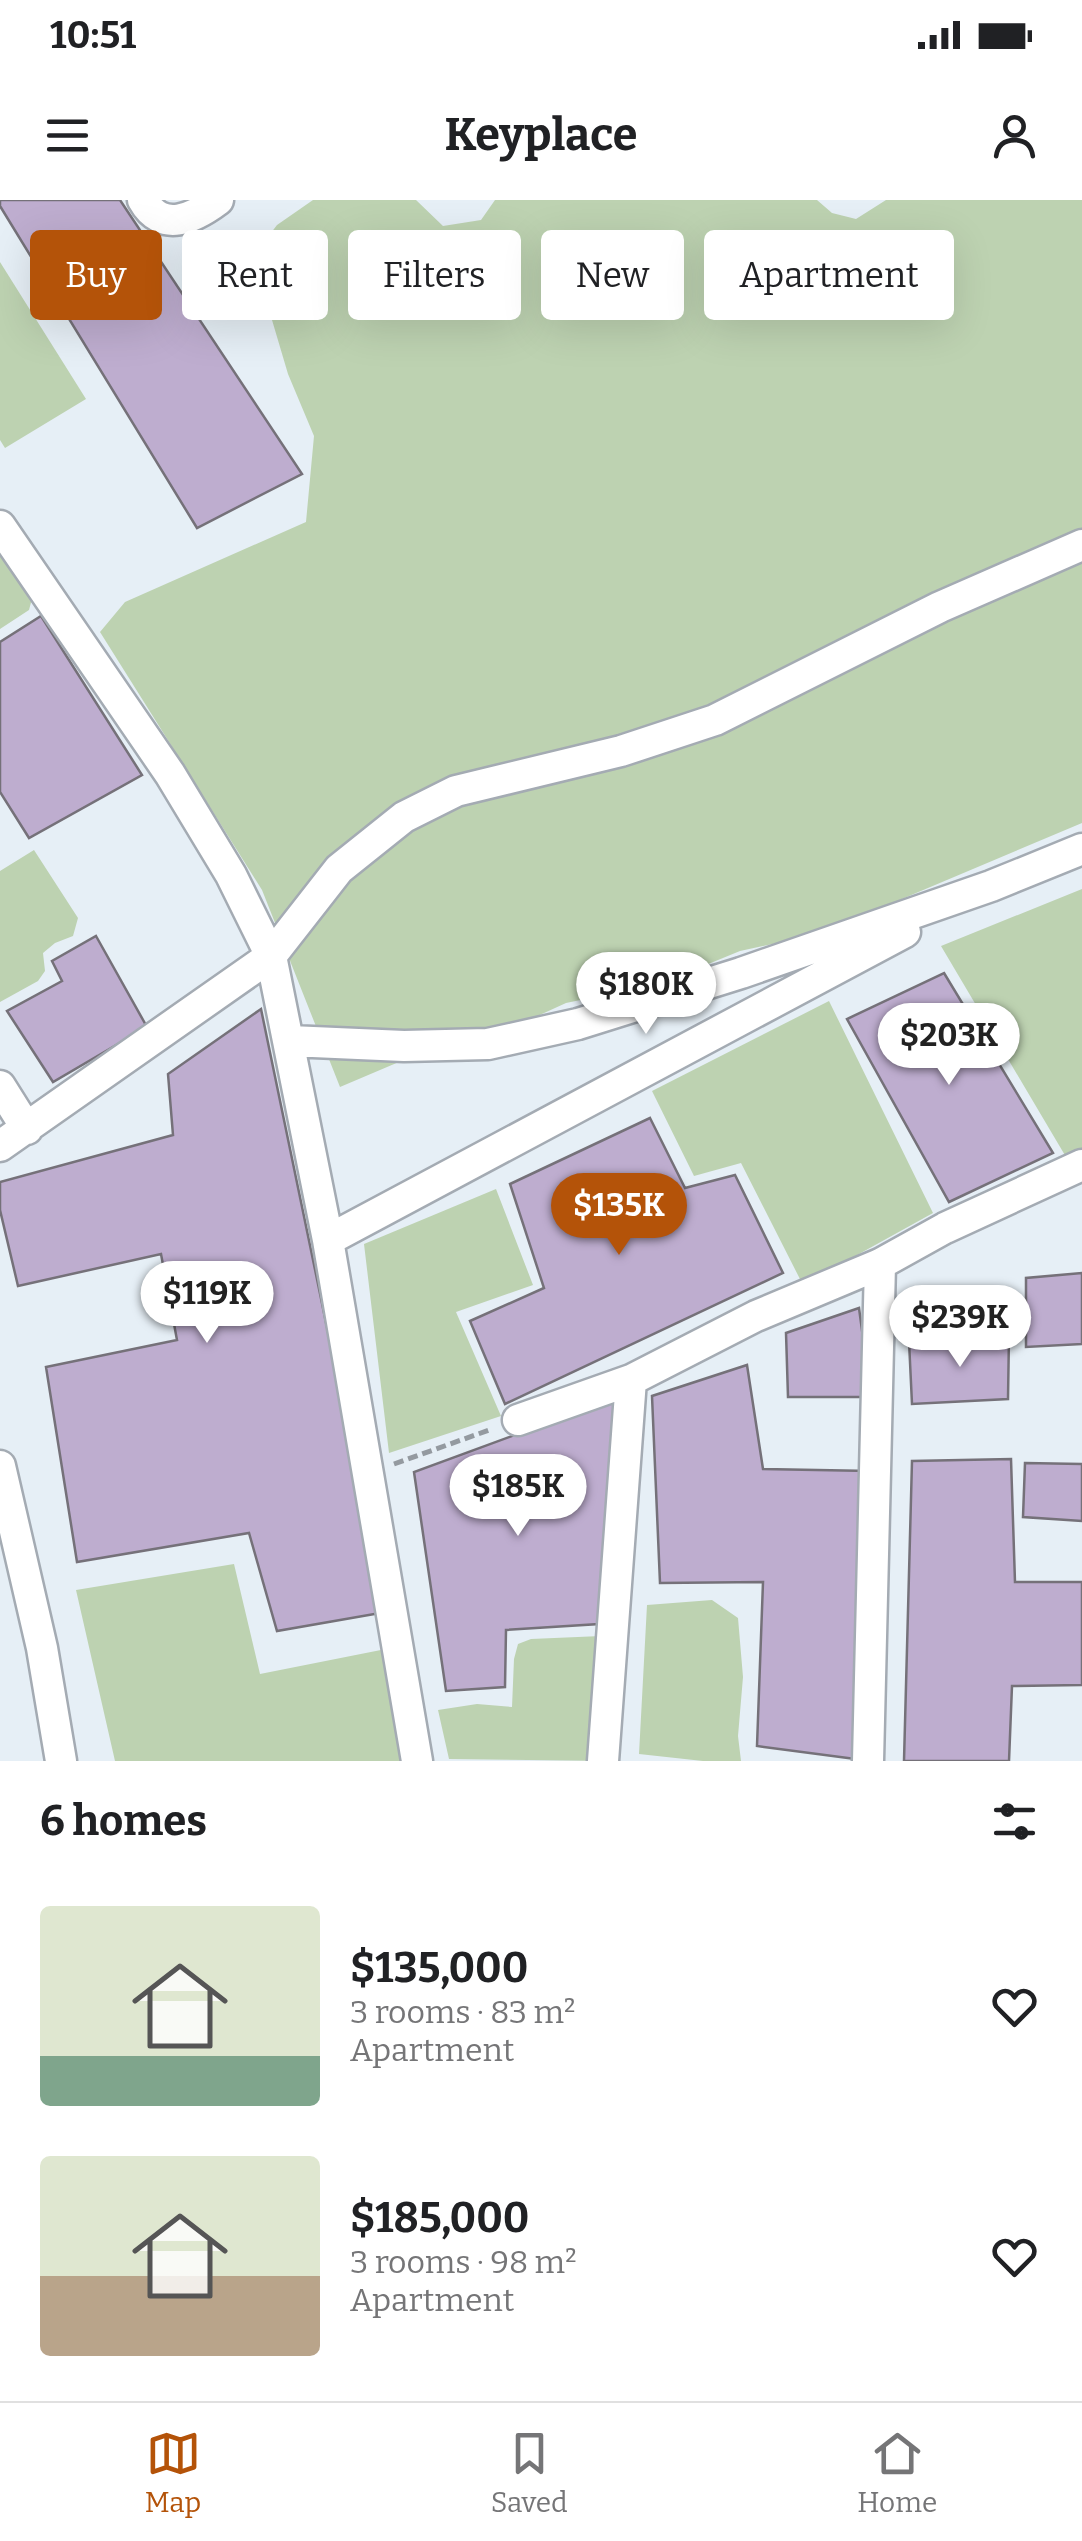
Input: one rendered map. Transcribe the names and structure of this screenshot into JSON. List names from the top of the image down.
{
  "page": {
    "status": "10:51",
    "header": "Keyplace",
    "chip": [
      "Buy",
      "Rent",
      "Filters",
      "New",
      "Apartment"
    ],
    "price": [
      "$180K",
      "$203K",
      "$135K",
      "$119K",
      "$239K",
      "$185K"
    ],
    "heading": "6 homes",
    "list": [
      {
        "name": "$135,000",
        "note": "3 rooms · 83 m² · Apartment"
      },
      {
        "name": "$185,000",
        "note": "3 rooms · 98 m² · Apartment"
      }
    ],
    "tabs": ["Map", "Saved", "Home"]
  }
}
